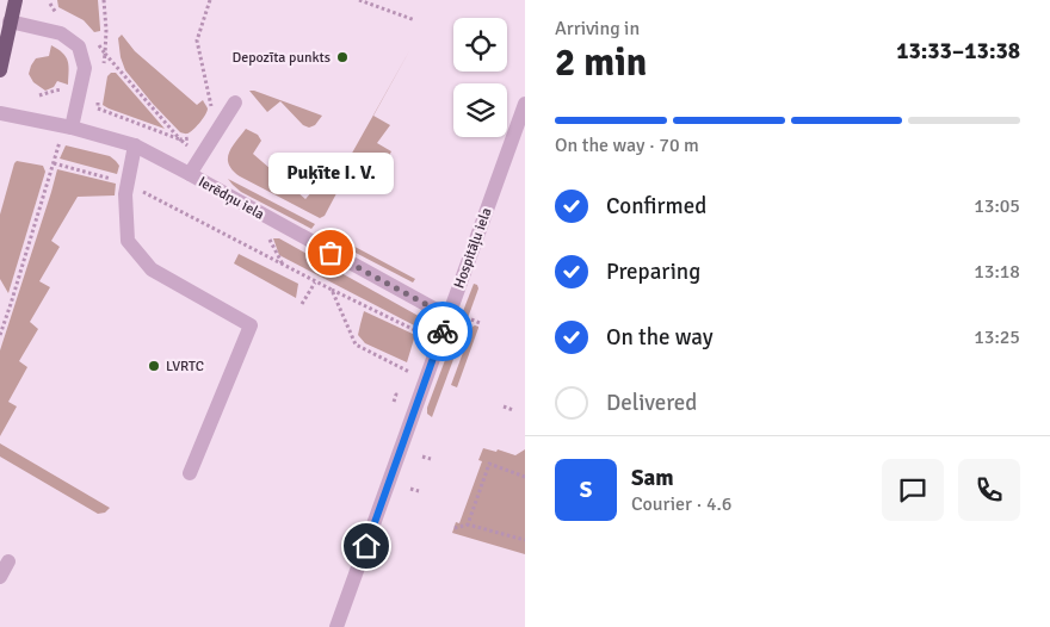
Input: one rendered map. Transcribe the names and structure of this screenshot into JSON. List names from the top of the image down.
{
  "streets": {
    "street": ["Ierēdņu iela", "Hospitāļu iela"]
  },
  "crossings": [
    ["Ierēdņu iela", "Hospitāļu iela"]
  ],
  "places": ["Depozīta punkts", "Puķīte I. V.", "LVRTC"],
  "page": {
    "heading": ["2 min", "Arriving in", "13:33–13:38"],
    "panel": ["Sam", "Courier · 4.6"],
    "bar": "On the way · 70 m",
    "bubble": "Puķīte I. V.",
    "list": [
      ["Confirmed", "13:05"],
      ["Preparing", "13:18"],
      ["On the way", "13:25"],
      "Delivered"
    ],
    "round": "S"
  }
}
